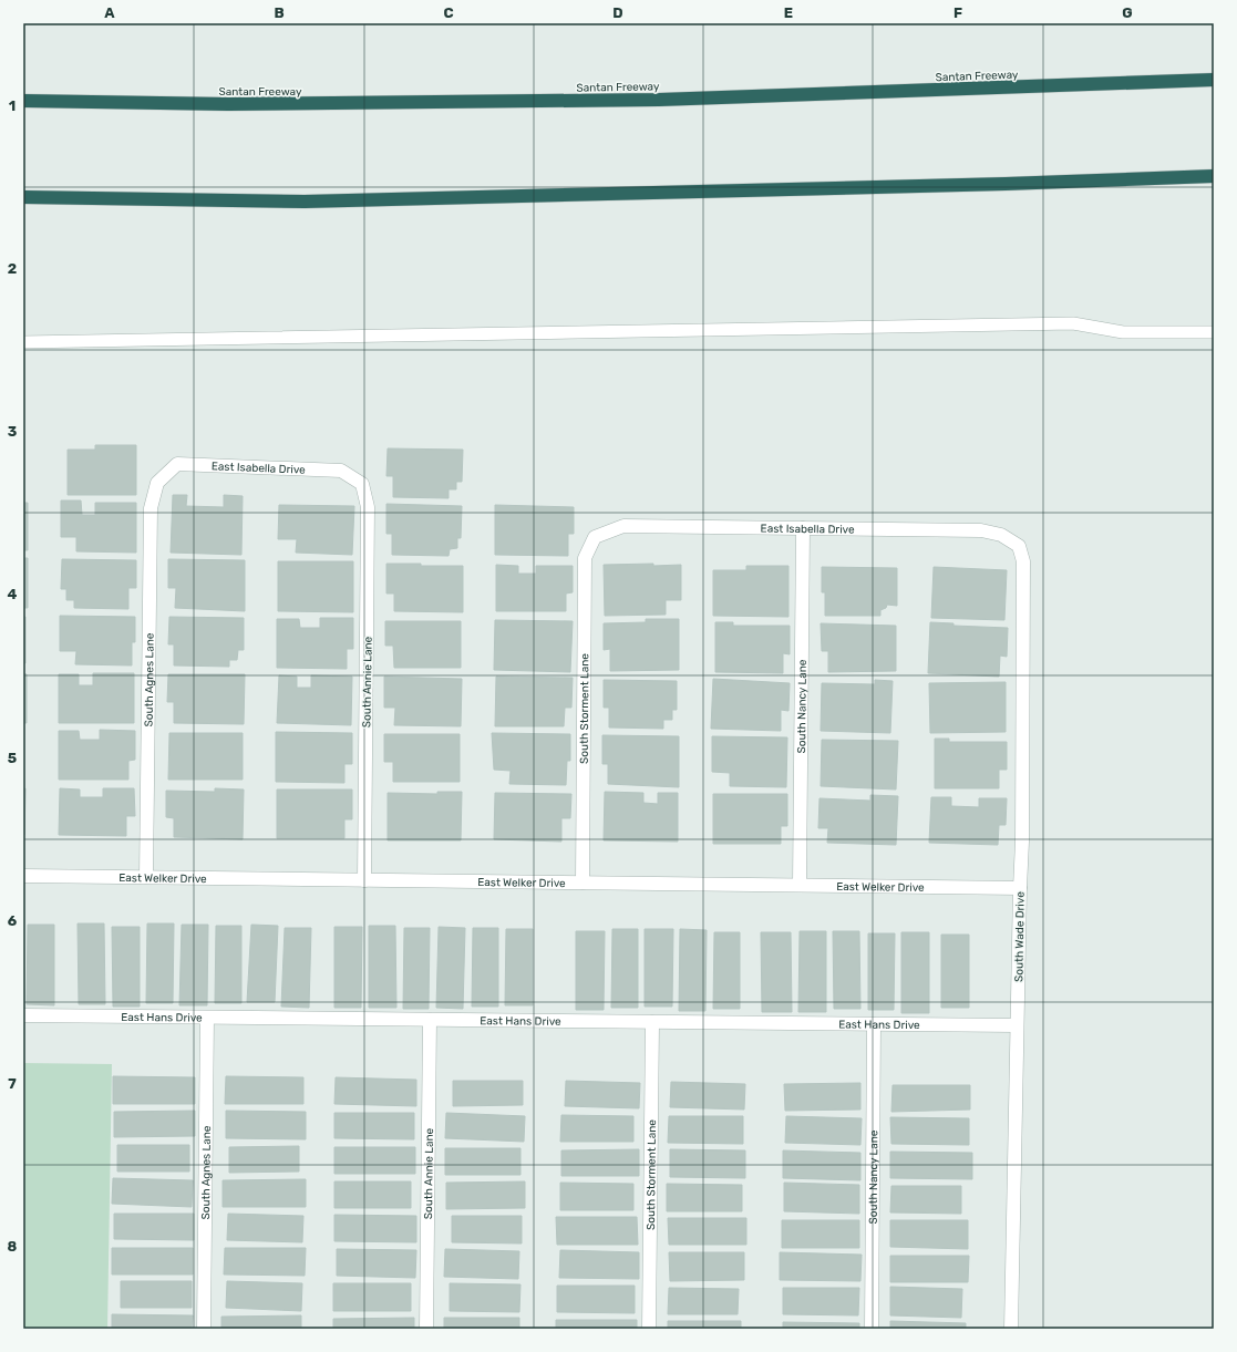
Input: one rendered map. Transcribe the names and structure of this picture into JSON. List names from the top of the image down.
{
  "streets": {
    "highway": ["Santan Freeway"],
    "street": [
      "East Isabella Drive",
      "South Agnes Lane",
      "South Annie Lane",
      "South Nancy Lane",
      "South Storment Lane",
      "East Welker Drive",
      "South Wade Drive",
      "East Hans Drive"
    ]
  },
  "crossings": [
    ["East Isabella Drive", "South Agnes Lane"],
    ["East Isabella Drive", "South Annie Lane"],
    ["East Isabella Drive", "South Nancy Lane"],
    ["East Isabella Drive", "South Storment Lane"],
    ["East Isabella Drive", "South Wade Drive"],
    ["South Agnes Lane", "East Welker Drive"],
    ["South Agnes Lane", "East Hans Drive"],
    ["South Annie Lane", "East Welker Drive"],
    ["South Annie Lane", "East Hans Drive"],
    ["South Nancy Lane", "East Welker Drive"],
    ["South Nancy Lane", "East Hans Drive"],
    ["South Storment Lane", "East Welker Drive"],
    ["South Storment Lane", "East Hans Drive"],
    ["East Welker Drive", "South Wade Drive"],
    ["South Wade Drive", "East Hans Drive"]
  ],
  "grid": {
    "columns": [
      "A",
      "B",
      "C",
      "D",
      "E",
      "F",
      "G"
    ],
    "rows": [
      "1",
      "2",
      "3",
      "4",
      "5",
      "6",
      "7",
      "8"
    ]
  }
}
